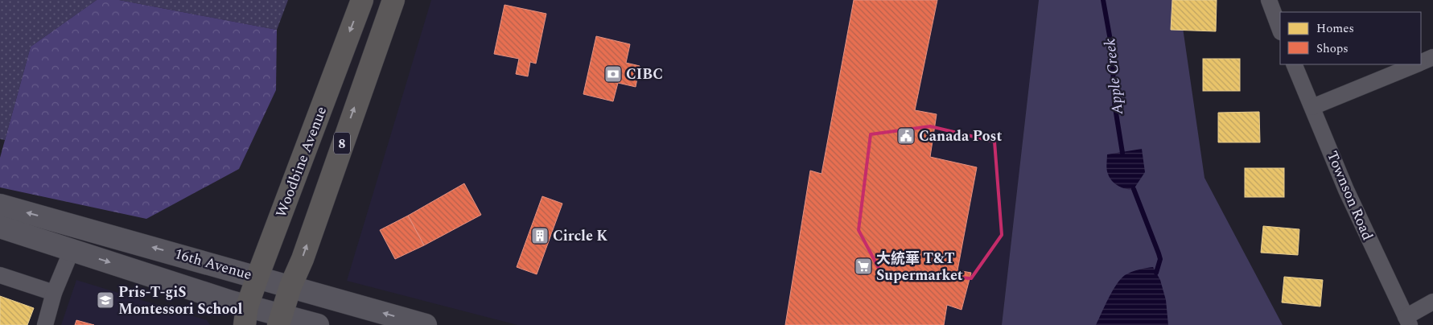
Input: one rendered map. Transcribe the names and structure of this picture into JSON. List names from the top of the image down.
{
  "streets": {
    "main road": ["8", "Woodbine Avenue", "16th Avenue"],
    "street": ["Townson Road"]
  },
  "crossings": [
    ["8", "16th Avenue"],
    ["Woodbine Avenue", "16th Avenue"]
  ],
  "water": ["Apple Creek"],
  "places": {
    "bank": ["CIBC"],
    "public building": ["Canada Post"],
    "building": ["Circle K"],
    "supermarket": ["大統華 T&T Supermarket"],
    "school or university": ["Pris-T-giS Montessori School"]
  },
  "legend": ["Homes", "Shops"]
}
